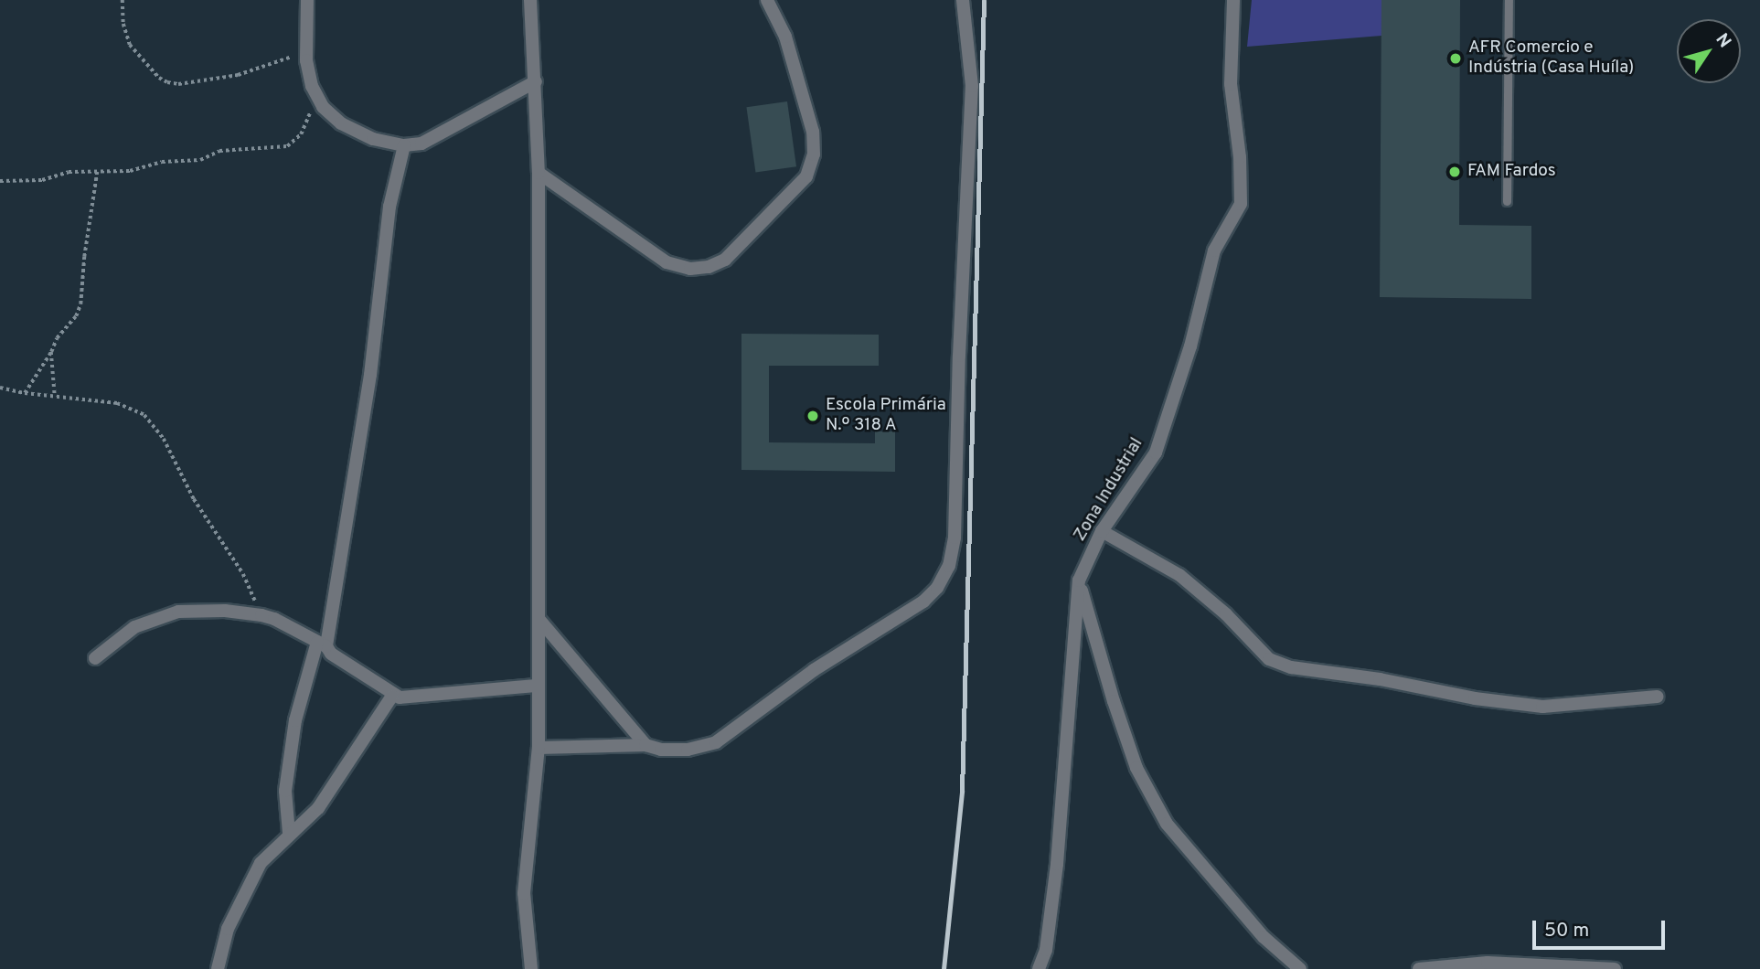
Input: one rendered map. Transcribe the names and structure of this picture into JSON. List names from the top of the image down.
{
  "streets": {
    "street": ["Zona Industrial"]
  },
  "places": ["AFR Comercio e Indústria (Casa Huíla)", "FAM Fardos", "Escola Primária N.º 318 A"],
  "scale_bar": "50 m",
  "north": "top right"
}
